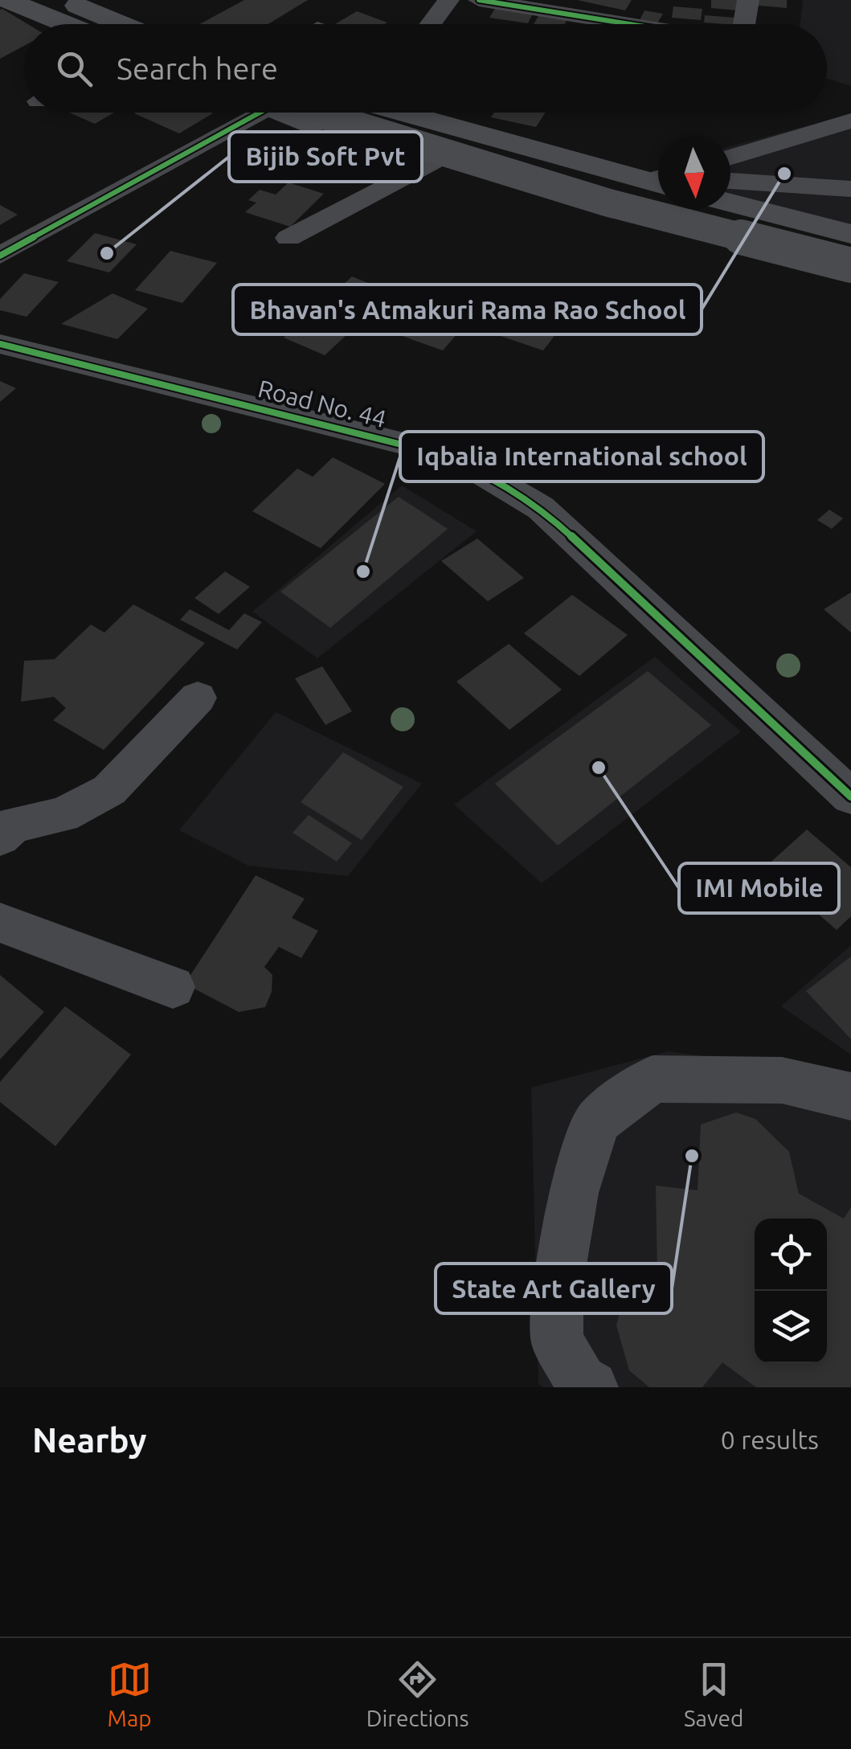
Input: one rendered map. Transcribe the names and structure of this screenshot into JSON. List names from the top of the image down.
{
  "streets": {
    "street": ["Road No. 44"]
  },
  "places": [
    "Bhavan's Atmakuri Rama Rao School",
    "Bijib Soft Pvt",
    "Iqbalia International school",
    "IMI Mobile",
    "State Art Gallery"
  ],
  "north": "bottom",
  "page": {
    "search": "Search here",
    "heading": ["Nearby", "0 results"],
    "nav": ["Map", "Directions", "Saved"]
  }
}
